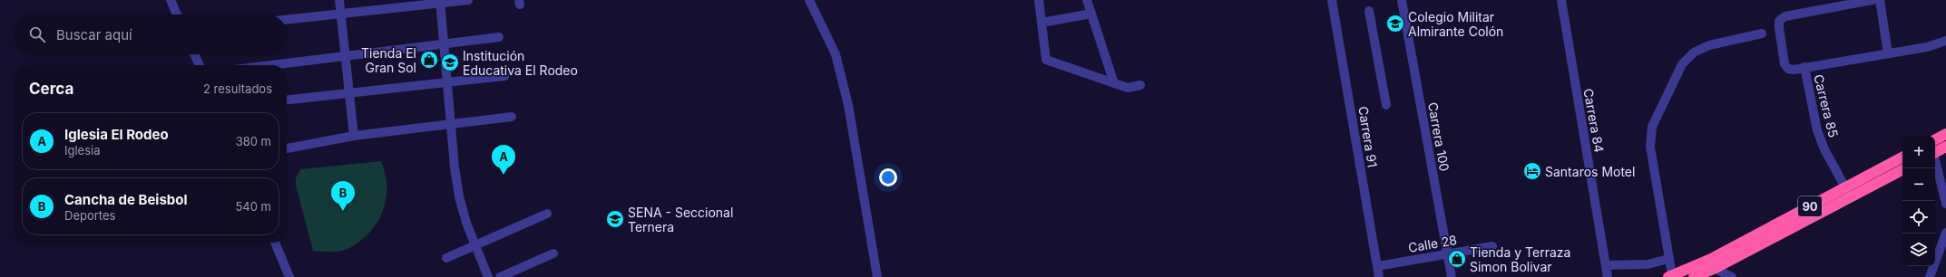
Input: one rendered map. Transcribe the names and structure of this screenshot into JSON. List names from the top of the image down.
{
  "streets": {
    "highway": ["90"],
    "street": [
      "Carrera 85",
      "Carrera 84",
      "Carrera 91",
      "Carrera 100",
      "Calle 28"
    ]
  },
  "crossings": [
    ["Carrera 85", "90"],
    ["Carrera 91", "Calle 28"],
    ["Carrera 100", "Calle 28"]
  ],
  "places": {
    "school or university": ["Colegio Militar Almirante Colón", "Institución Educativa El Rodeo", "SENA - Seccional Ternera"],
    "shop": ["Tienda El Gran Sol", "Tienda y Terraza Simon Bolivar"],
    "hotel": ["Santaros Motel"]
  },
  "page": {
    "search": "Buscar aquí",
    "heading": ["Cerca", "2 resultados"],
    "list": [
      {
        "mark": "A",
        "name": "Iglesia El Rodeo",
        "note": "Iglesia",
        "value": "380 m"
      },
      {
        "mark": "B",
        "name": "Cancha de Beisbol",
        "note": "Deportes",
        "value": "540 m"
      }
    ],
    "map_buttons": ["+", "−"],
    "pins": ["A", "B"]
  }
}
